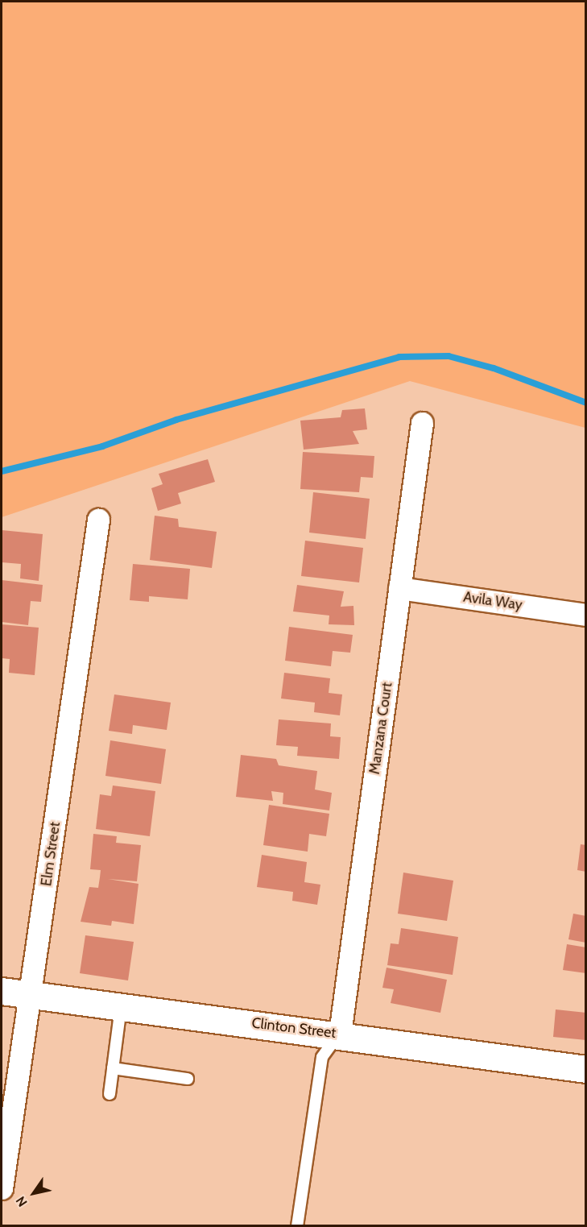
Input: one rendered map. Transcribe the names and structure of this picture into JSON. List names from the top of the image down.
{
  "streets": {
    "street": [
      "Avila Way",
      "Manzana Court",
      "Elm Street",
      "Clinton Street"
    ]
  },
  "crossings": [
    ["Avila Way", "Manzana Court"],
    ["Manzana Court", "Clinton Street"],
    ["Elm Street", "Clinton Street"]
  ],
  "north": "bottom left"
}
